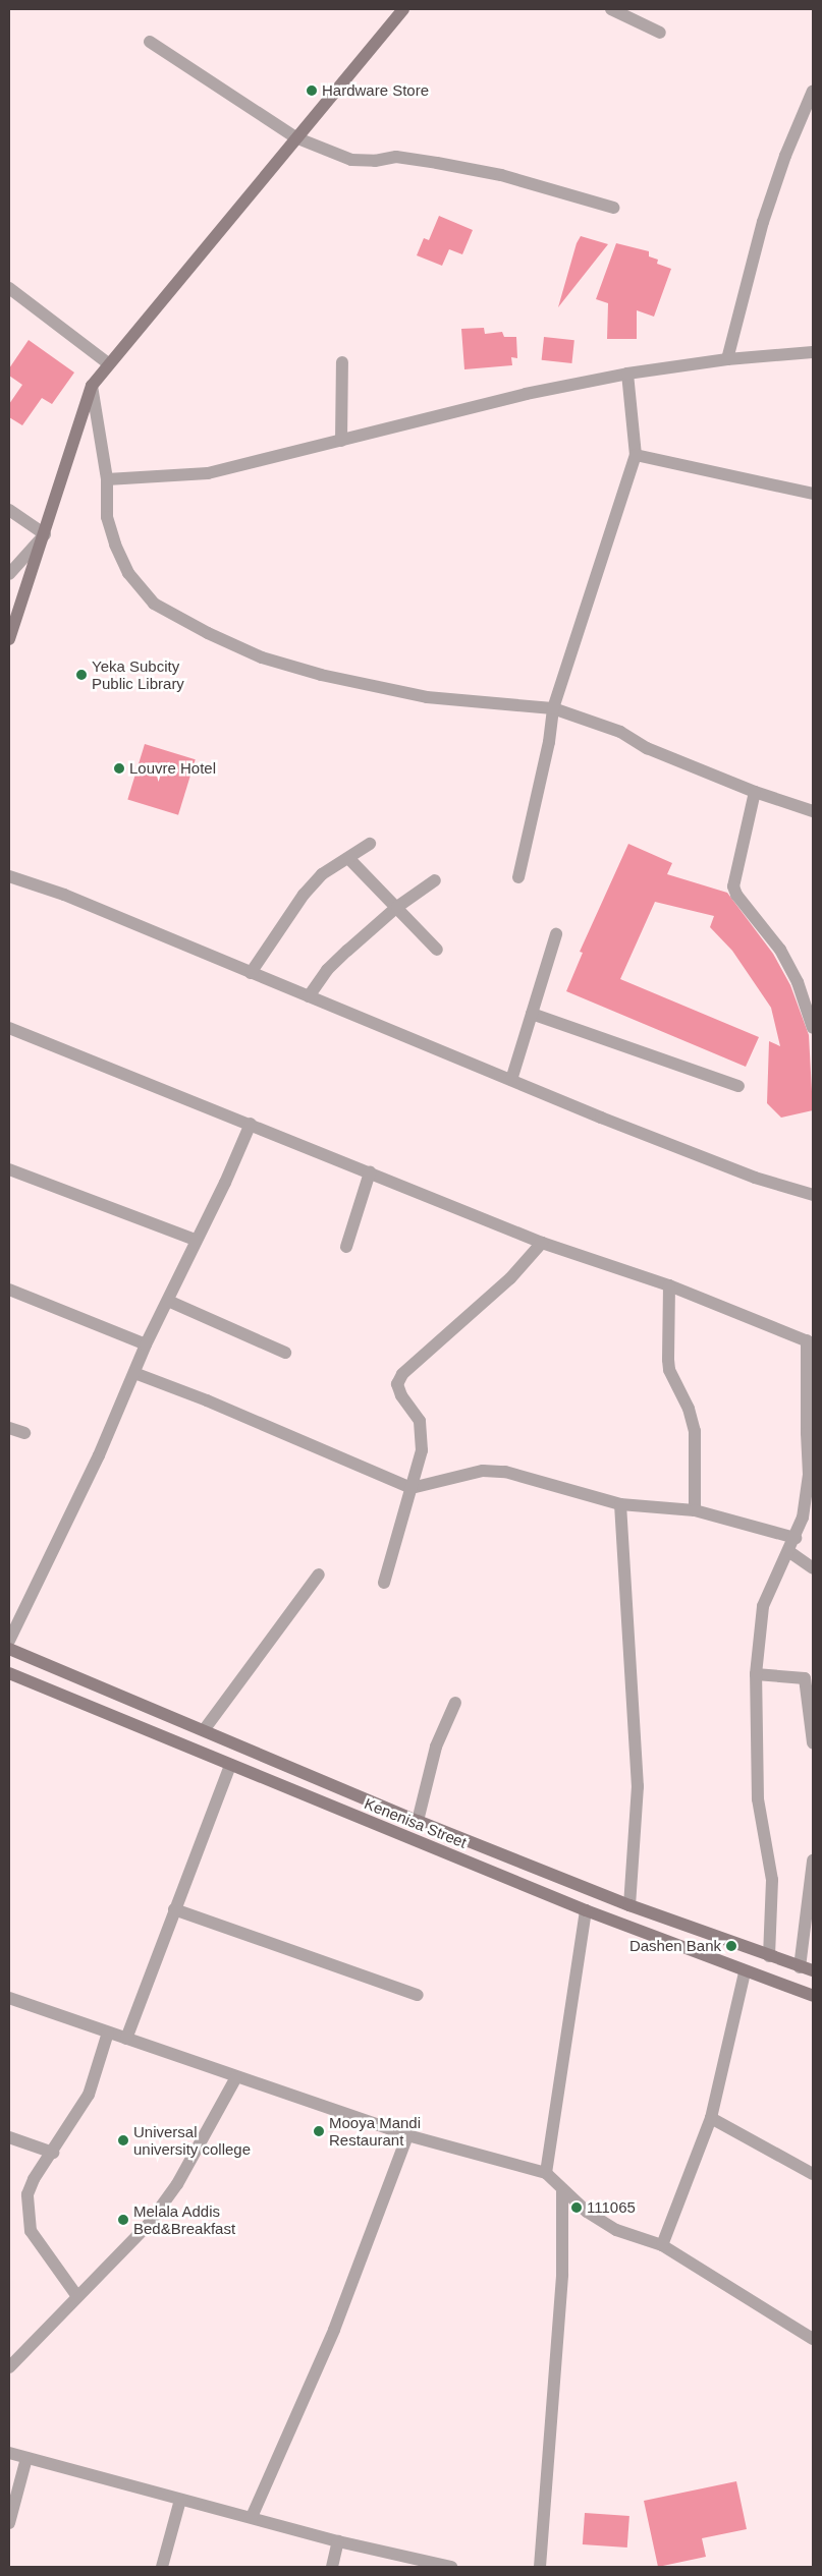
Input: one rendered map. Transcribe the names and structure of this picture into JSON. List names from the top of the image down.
{
  "streets": {
    "main road": ["Kenenisa Street"]
  },
  "places": [
    "Hardware Store",
    "Yeka Subcity Public Library",
    "Louvre Hotel",
    "Dashen Bank",
    "Mooya Mandi Restaurant",
    "Universal university college",
    "111065",
    "Melala Addis Bed&Breakfast"
  ]
}
